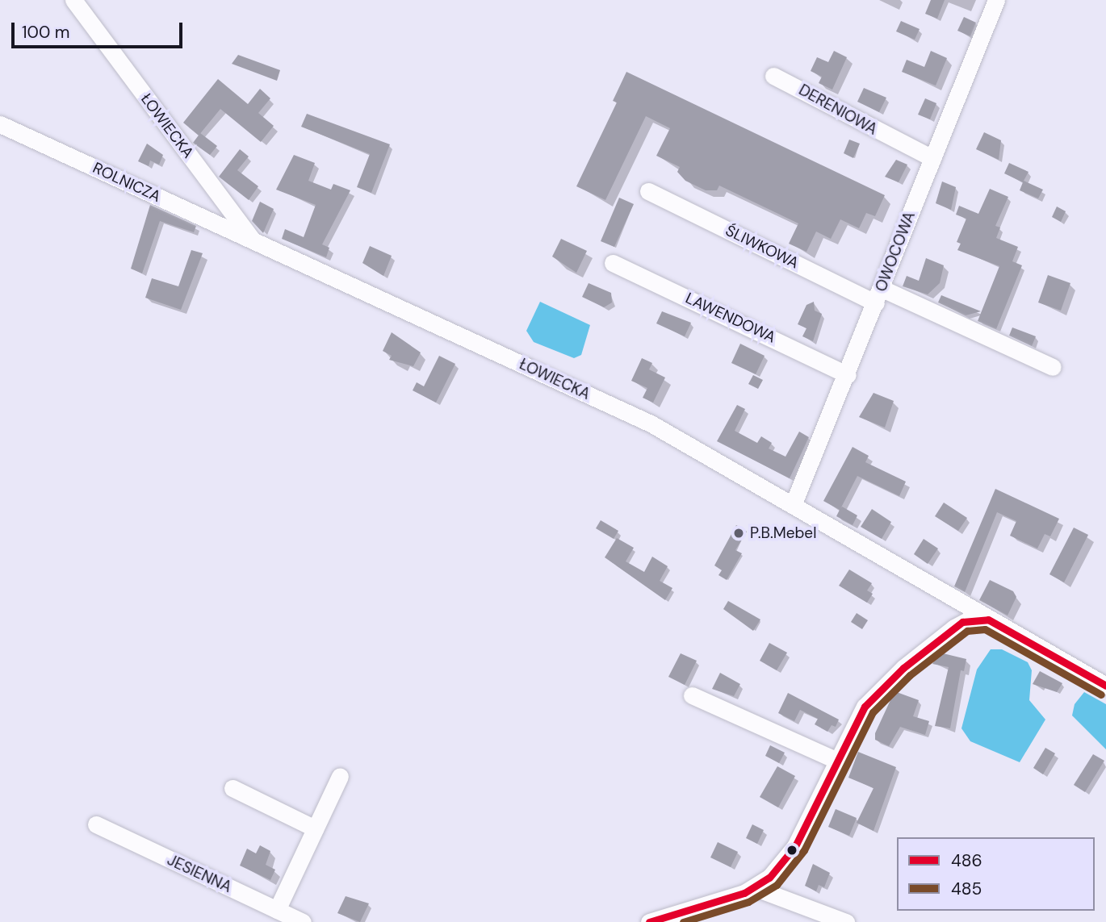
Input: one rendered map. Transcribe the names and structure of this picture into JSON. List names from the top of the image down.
{
  "streets": {
    "street": [
      "DERENIOWA",
      "ŁOWIECKA",
      "ROLNICZA",
      "ŚLIWKOWA",
      "OWOCOWA",
      "LAWENDOWA",
      "JESIENNA"
    ]
  },
  "crossings": [
    ["DERENIOWA", "OWOCOWA"],
    ["ŁOWIECKA", "ROLNICZA"],
    ["ŁOWIECKA", "OWOCOWA"],
    ["ŚLIWKOWA", "OWOCOWA"],
    ["OWOCOWA", "LAWENDOWA"]
  ],
  "places": ["P.B.Mebel"],
  "lines": ["transit line 486", "transit line 485"],
  "legend": ["486", "485"],
  "scale_bar": "100 m"
}
